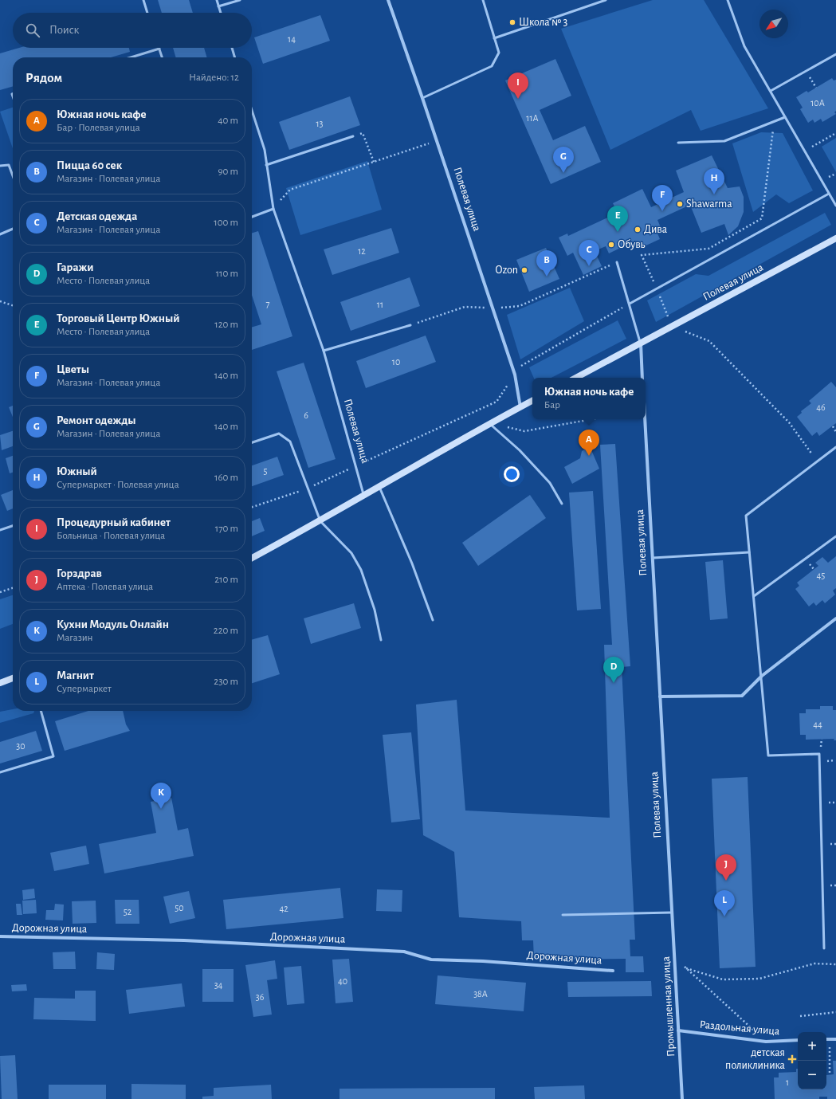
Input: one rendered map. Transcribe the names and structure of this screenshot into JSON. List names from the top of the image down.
{
  "streets": {
    "main road": ["Полевая улица"],
    "street": ["Дорожная улица", "Промышленная улица", "Раздольная улица"]
  },
  "crossings": [
    ["Полевая улица", "Промышленная улица"],
    ["Промышленная улица", "Раздольная улица"]
  ],
  "places": {
    "other": [
      "Школа № 3",
      "Shawarma",
      "Дива",
      "Обувь",
      "Ozon"
    ],
    "health": ["детская поликлиника"]
  },
  "house_numbers": [
    "14",
    "10А",
    "11А",
    "13",
    "12",
    "7",
    "11",
    "10",
    "46",
    "6",
    "5",
    "45",
    "44",
    "30",
    "50",
    "42",
    "52",
    "40",
    "34",
    "38А",
    "36",
    "1"
  ],
  "north": "bottom left",
  "page": {
    "search": "Поиск",
    "heading": ["Рядом", "Найдено: 12"],
    "pins": [
      "I",
      "G",
      "H",
      "F",
      "E",
      "C",
      "B",
      "A",
      "D",
      "K",
      "J",
      "L"
    ],
    "list": [
      {
        "mark": "A",
        "name": "Южная ночь кафе",
        "note": "Бар · Полевая улица",
        "value": "40 m"
      },
      {
        "mark": "B",
        "name": "Пицца 60 сек",
        "note": "Магазин · Полевая улица",
        "value": "90 m"
      },
      {
        "mark": "C",
        "name": "Детская одежда",
        "note": "Магазин · Полевая улица",
        "value": "100 m"
      },
      {
        "mark": "D",
        "name": "Гаражи",
        "note": "Место · Полевая улица",
        "value": "110 m"
      },
      {
        "mark": "E",
        "name": "Торговый Центр Южный",
        "note": "Место · Полевая улица",
        "value": "120 m"
      },
      {
        "mark": "F",
        "name": "Цветы",
        "note": "Магазин · Полевая улица",
        "value": "140 m"
      },
      {
        "mark": "G",
        "name": "Ремонт одежды",
        "note": "Магазин · Полевая улица",
        "value": "140 m"
      },
      {
        "mark": "H",
        "name": "Южный",
        "note": "Супермаркет · Полевая улица",
        "value": "160 m"
      },
      {
        "mark": "I",
        "name": "Процедурный кабинет",
        "note": "Больница · Полевая улица",
        "value": "170 m"
      },
      {
        "mark": "J",
        "name": "Горздрав",
        "note": "Аптека · Полевая улица",
        "value": "210 m"
      },
      {
        "mark": "K",
        "name": "Кухни Модуль Онлайн",
        "note": "Магазин",
        "value": "220 m"
      },
      {
        "mark": "L",
        "name": "Магнит",
        "note": "Супермаркет",
        "value": "230 m"
      }
    ],
    "popup": ["Южная ночь кафе", "Бар"],
    "map_buttons": ["+", "−"]
  }
}
